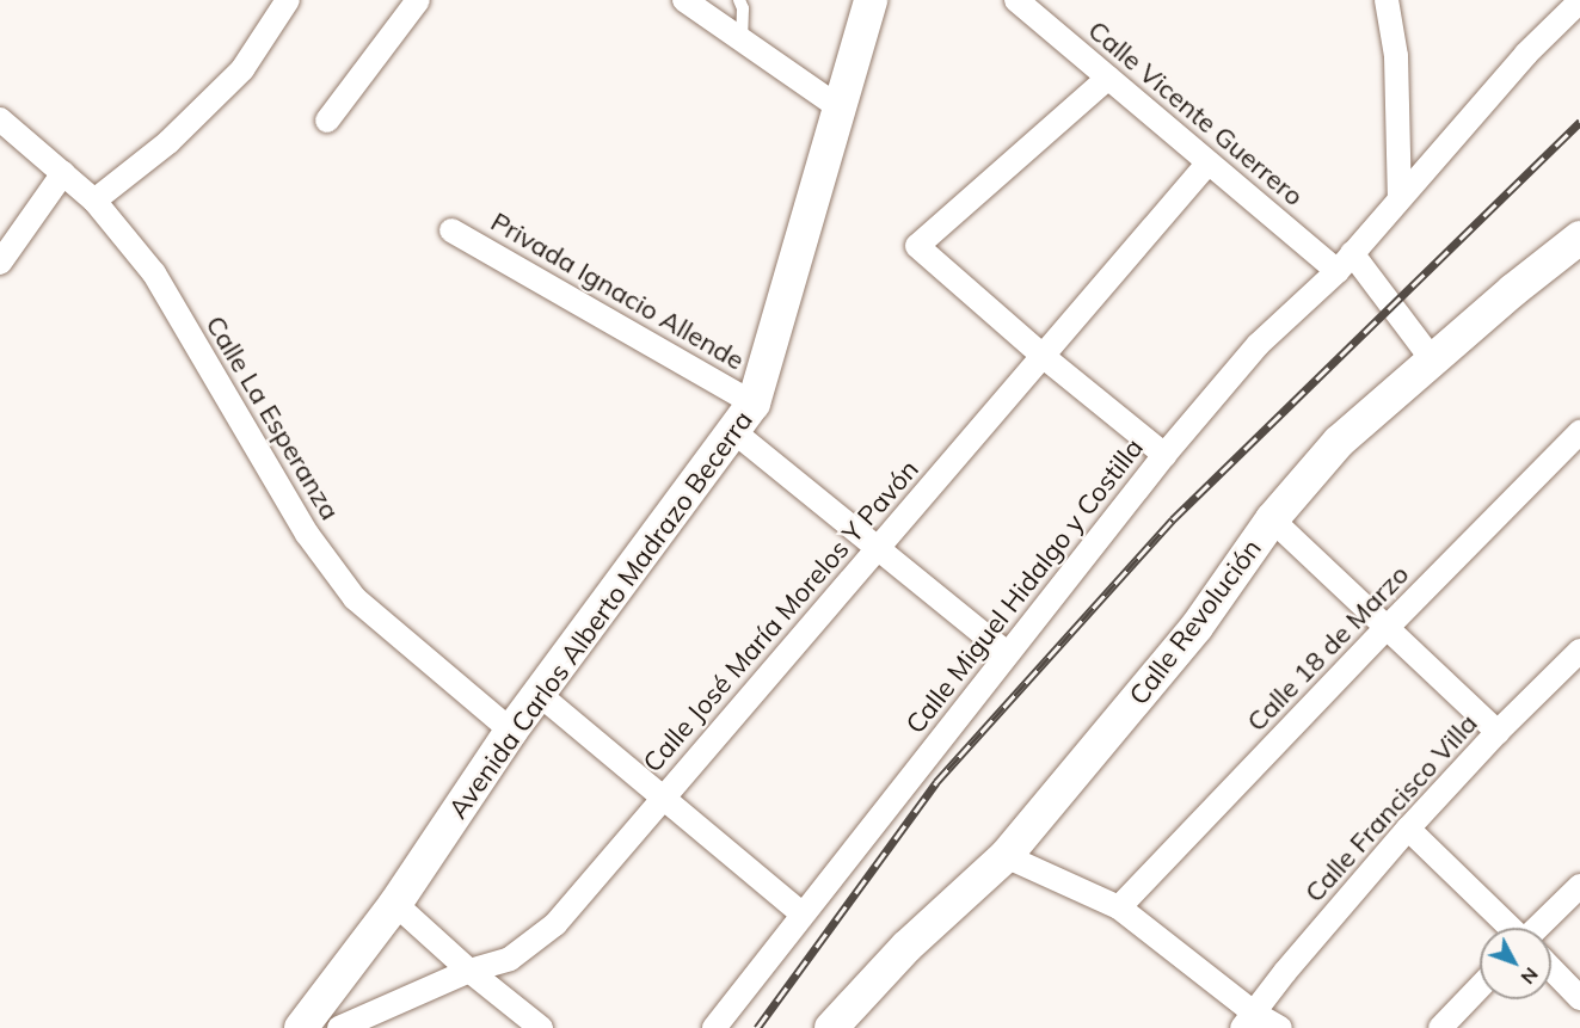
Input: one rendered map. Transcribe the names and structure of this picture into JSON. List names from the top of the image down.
{
  "streets": {
    "street": [
      "Calle Vicente Guerrero",
      "Privada Ignacio Allende",
      "Calle La Esperanza",
      "Calle Miguel Hidalgo y Costilla",
      "Avenida Carlos Alberto Madrazo Becerra",
      "Calle José María Morelos Y Pavón",
      "Calle Revolución",
      "Calle 18 de Marzo",
      "Calle Francisco Villa"
    ]
  },
  "crossings": [
    ["Calle Vicente Guerrero", "Calle Miguel Hidalgo y Costilla"],
    ["Calle Vicente Guerrero", "Calle José María Morelos Y Pavón"],
    ["Calle Vicente Guerrero", "Calle Revolución"],
    ["Privada Ignacio Allende", "Avenida Carlos Alberto Madrazo Becerra"],
    ["Calle La Esperanza", "Avenida Carlos Alberto Madrazo Becerra"]
  ],
  "north": "bottom right"
}
